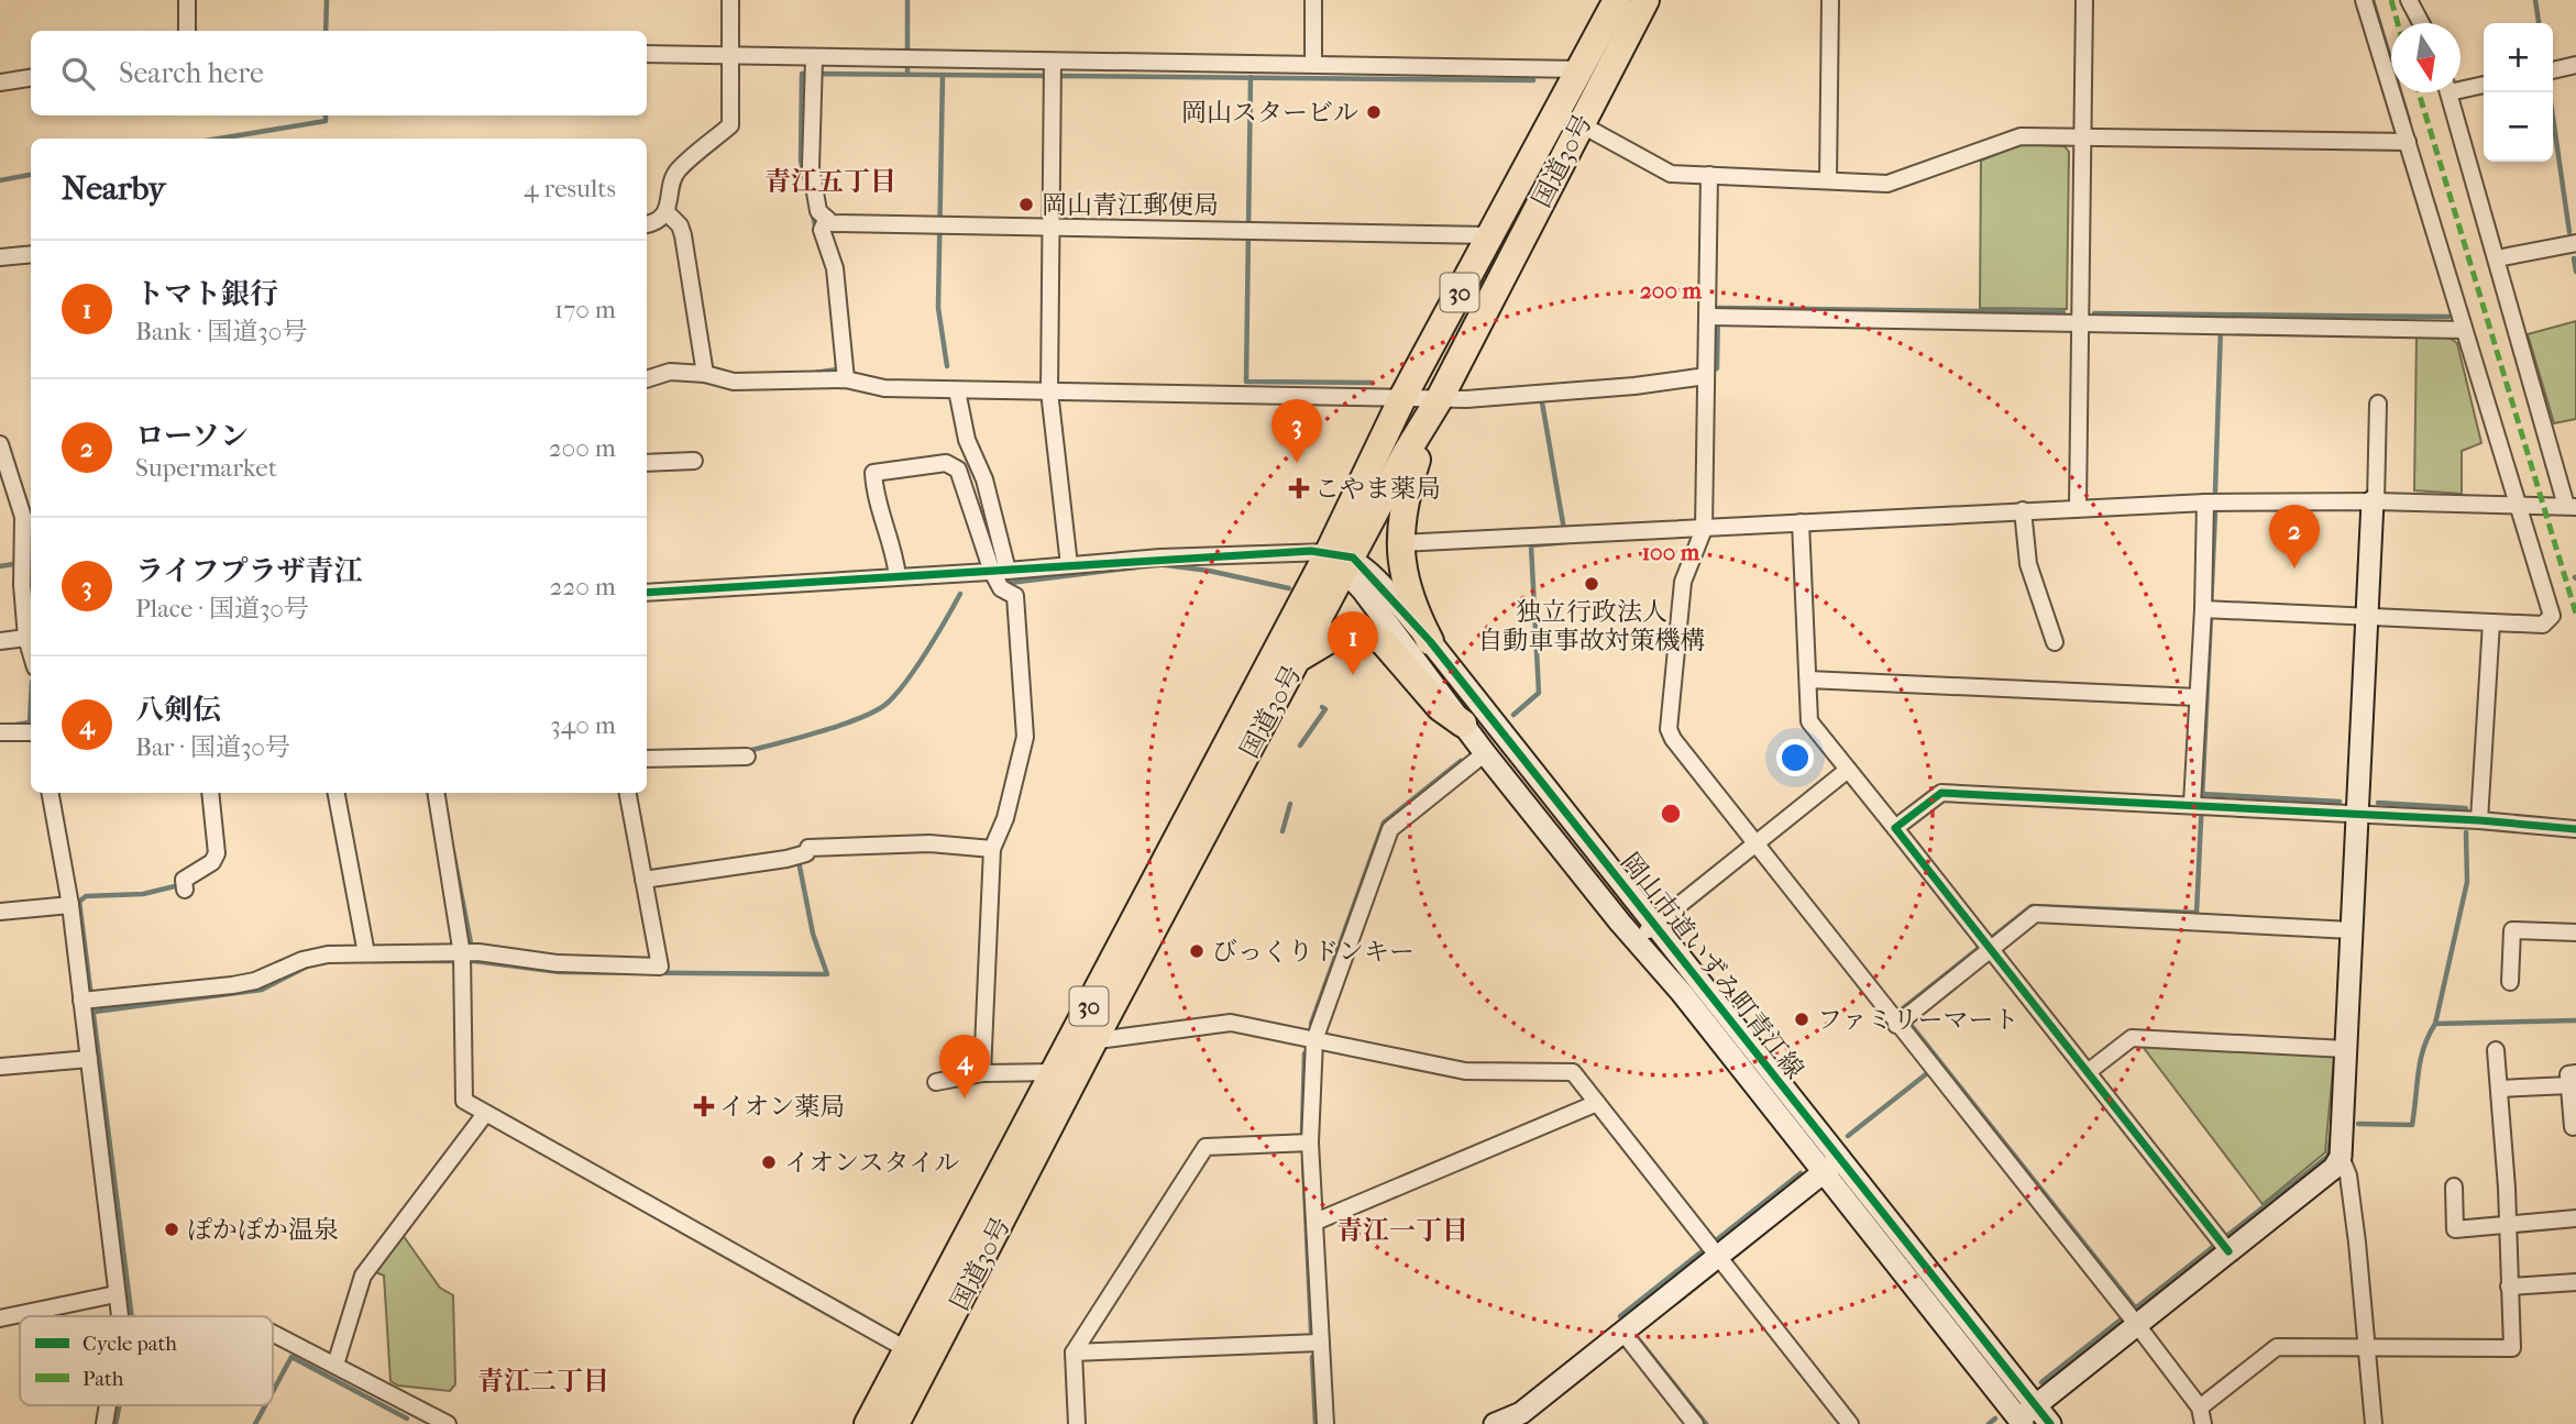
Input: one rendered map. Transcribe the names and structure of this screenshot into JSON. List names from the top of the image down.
{
  "streets": {
    "highway": ["国道30号", "30"],
    "street": ["岡山市道いずみ町青江線"]
  },
  "crossings": [
    ["国道30号", "岡山市道いずみ町青江線"]
  ],
  "districts": ["青江五丁目", "青江一丁目", "青江二丁目"],
  "places": {
    "other": [
      "岡山スタービル",
      "岡山青江郵便局",
      "独立行政法人 自動車事故対策機構",
      "びっくりドンキー",
      "ファミリーマート",
      "イオンスタイル",
      "ぽかぽか温泉"
    ],
    "health": ["こやま薬局", "イオン薬局"]
  },
  "legend": ["Cycle path", "Path"],
  "north": "bottom",
  "page": {
    "map_buttons": ["+", "−"],
    "search": "Search here",
    "heading": ["Nearby", "4 results"],
    "list": [
      {
        "mark": "1",
        "name": "トマト銀行",
        "note": "Bank · 国道30号",
        "value": "170 m"
      },
      {
        "mark": "2",
        "name": "ローソン",
        "note": "Supermarket",
        "value": "200 m"
      },
      {
        "mark": "3",
        "name": "ライフプラザ青江",
        "note": "Place · 国道30号",
        "value": "220 m"
      },
      {
        "mark": "4",
        "name": "八剣伝",
        "note": "Bar · 国道30号",
        "value": "340 m"
      }
    ],
    "pins": [
      "3",
      "2",
      "1",
      "4"
    ]
  },
  "rings": ["200 m", "100 m"]
}
